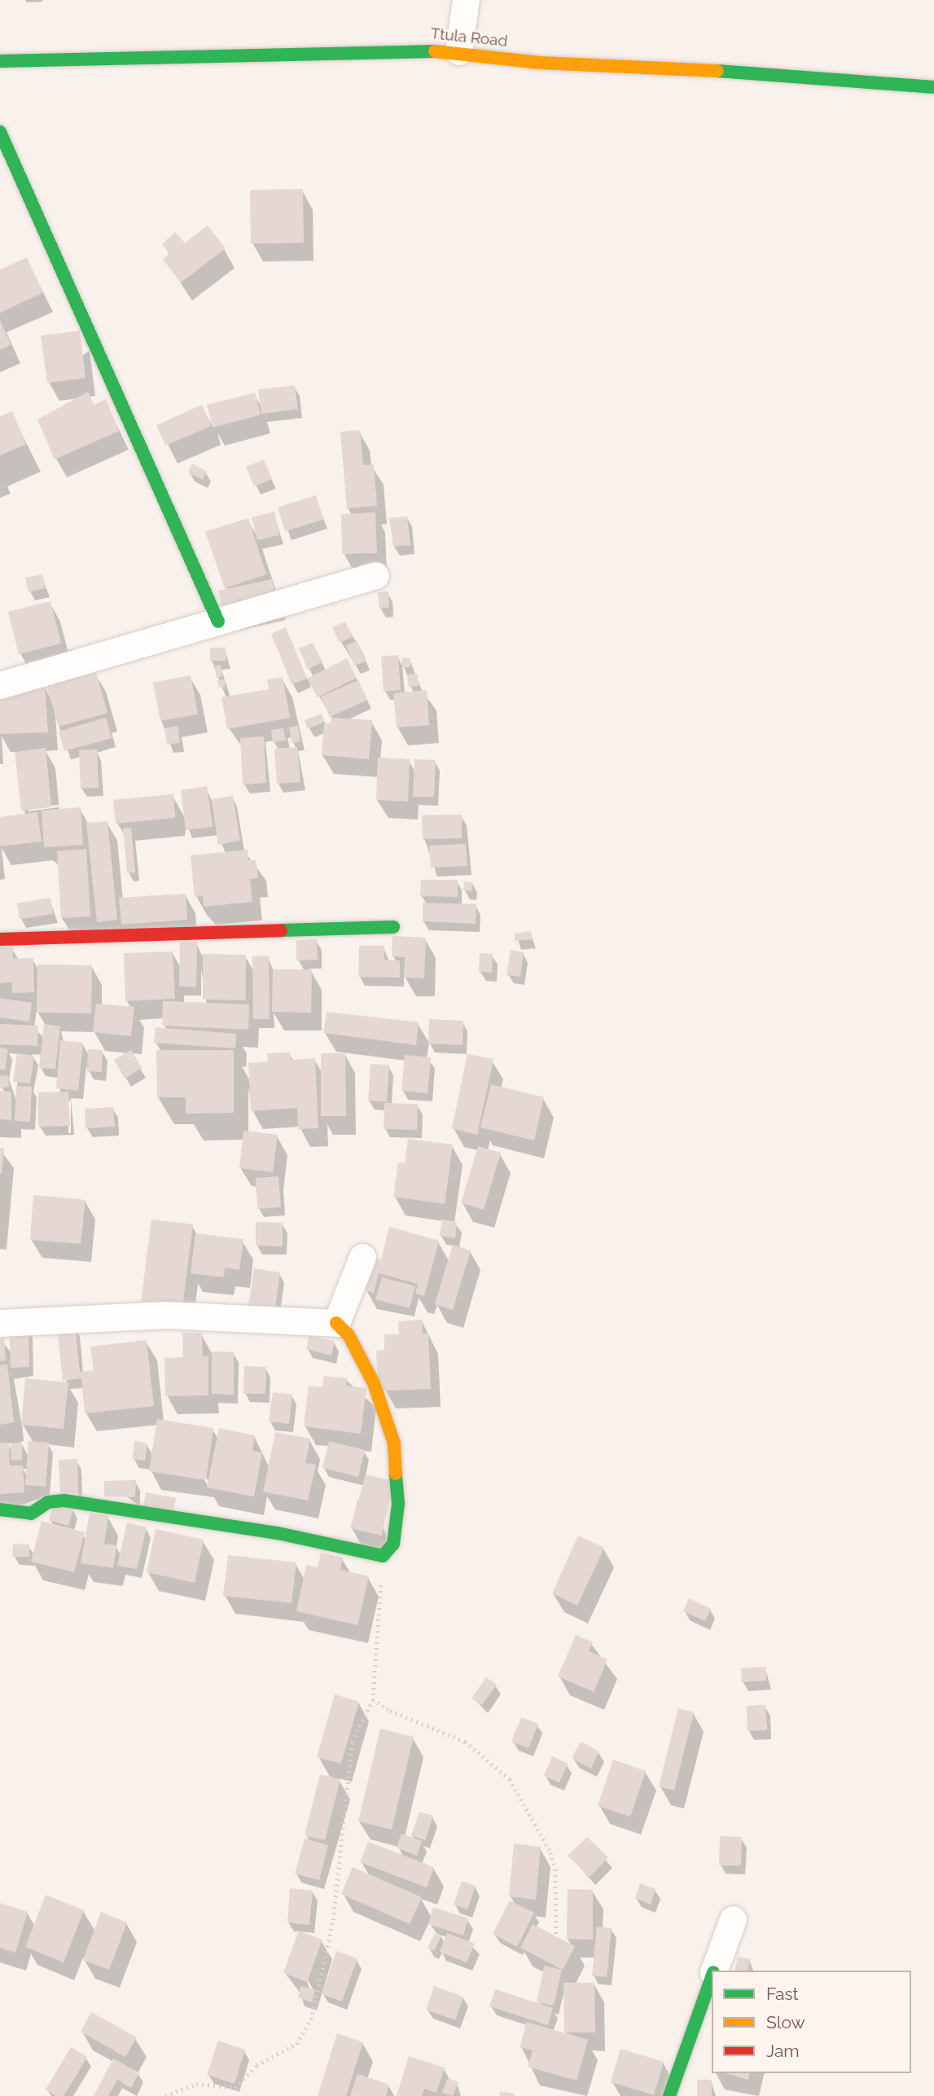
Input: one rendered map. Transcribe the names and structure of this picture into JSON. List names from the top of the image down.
{
  "streets": {
    "street": ["Ttula Road"]
  },
  "legend": ["Fast", "Slow", "Jam"]
}
